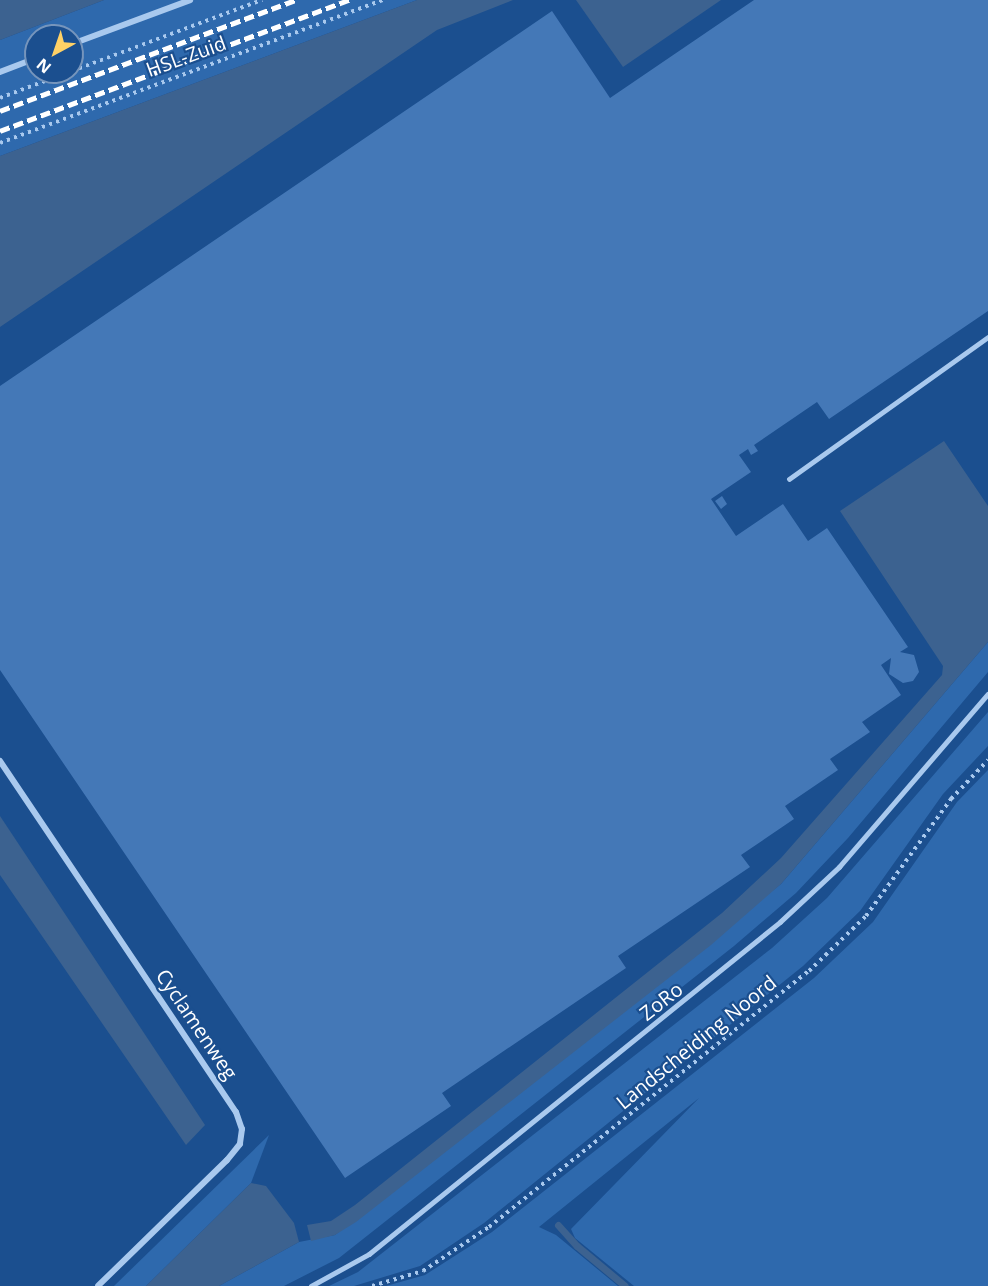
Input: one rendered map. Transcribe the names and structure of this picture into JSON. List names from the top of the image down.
{
  "streets": {
    "street": ["Cyclamenweg"],
    "lane": ["ZoRo"],
    "path": ["HSL-Zuid", "Landscheiding Noord"]
  },
  "north": "bottom left"
}
